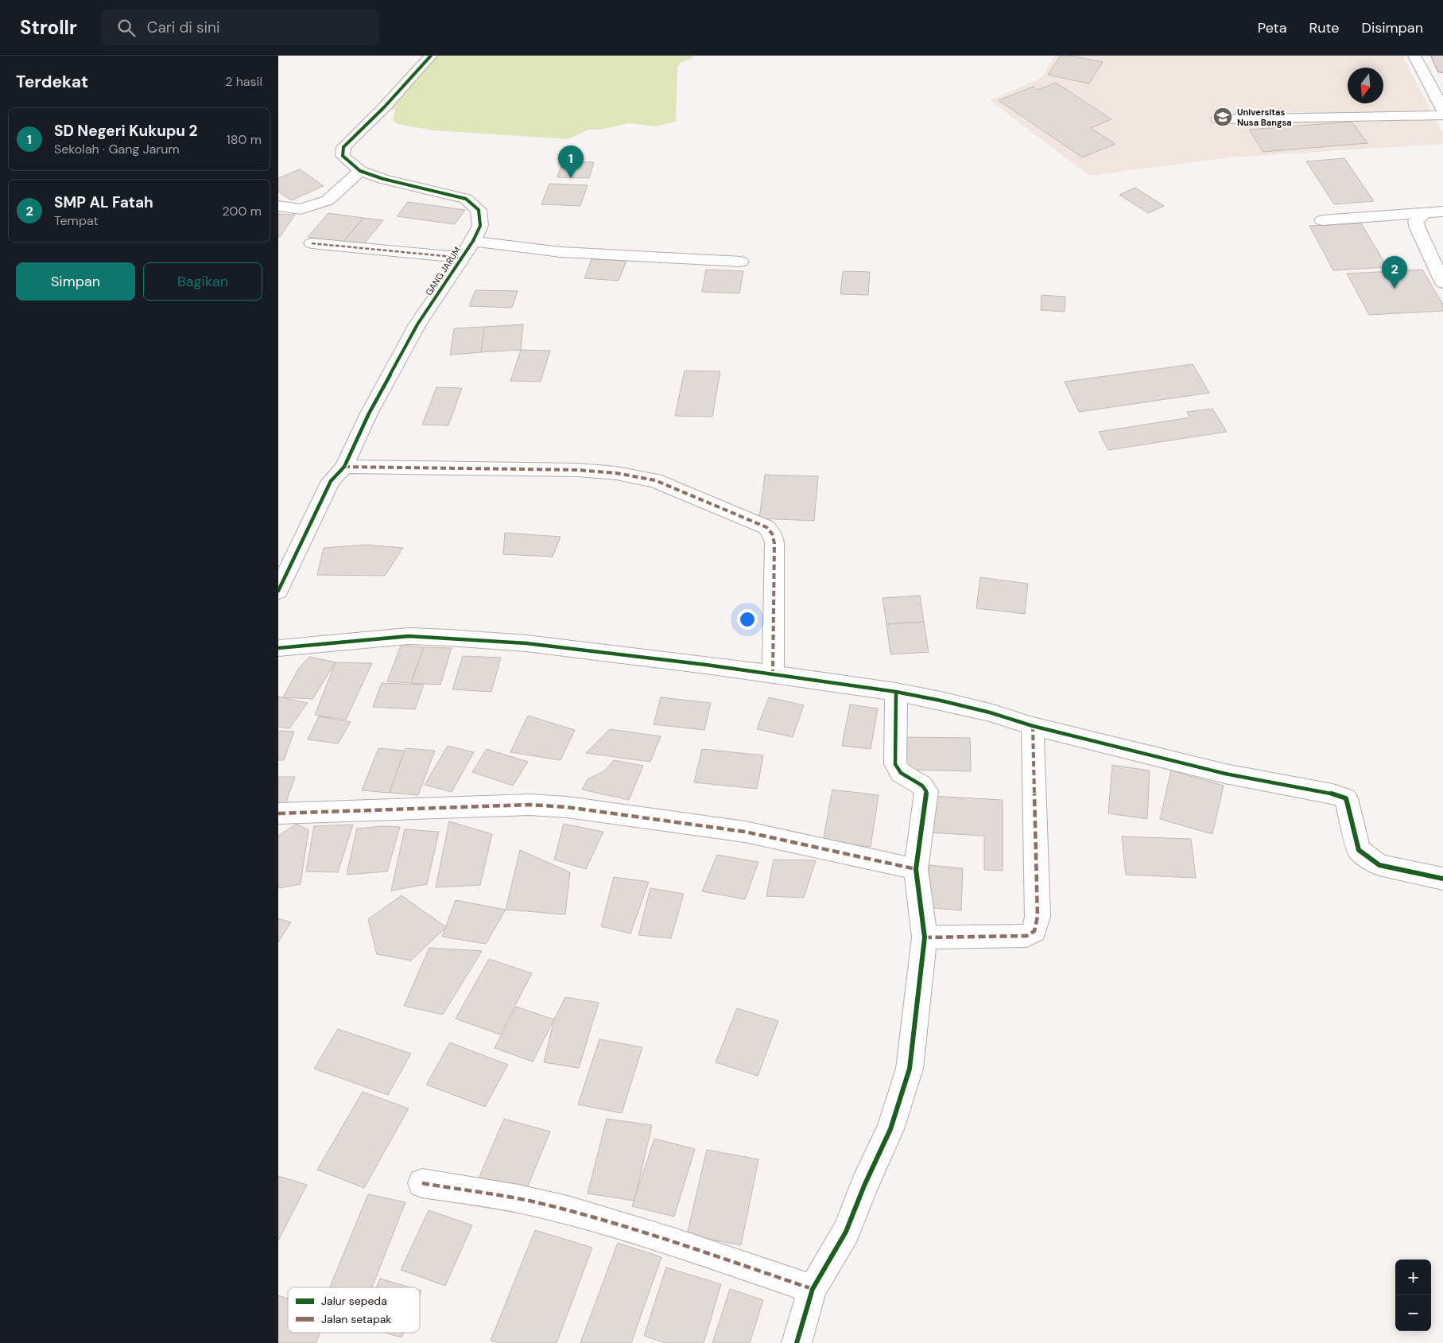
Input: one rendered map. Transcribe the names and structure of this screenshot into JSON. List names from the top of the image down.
{
  "streets": {
    "street": ["GANG JARUM"]
  },
  "places": {
    "school or university": ["Universitas Nusa Bangsa"]
  },
  "legend": ["Jalur sepeda", "Jalan setapak"],
  "north": "bottom",
  "page": {
    "header": "Strollr",
    "search": "Cari di sini",
    "nav": ["Peta", "Rute", "Disimpan"],
    "heading": ["Terdekat", "2 hasil"],
    "list": [
      {
        "mark": "1",
        "name": "SD Negeri Kukupu 2",
        "note": "Sekolah · Gang Jarum",
        "value": "180 m"
      },
      {
        "mark": "2",
        "name": "SMP AL Fatah",
        "note": "Tempat",
        "value": "200 m"
      }
    ],
    "pins": ["1", "2"],
    "buttons": ["Simpan", "Bagikan"],
    "map_buttons": ["+", "−"]
  }
}
